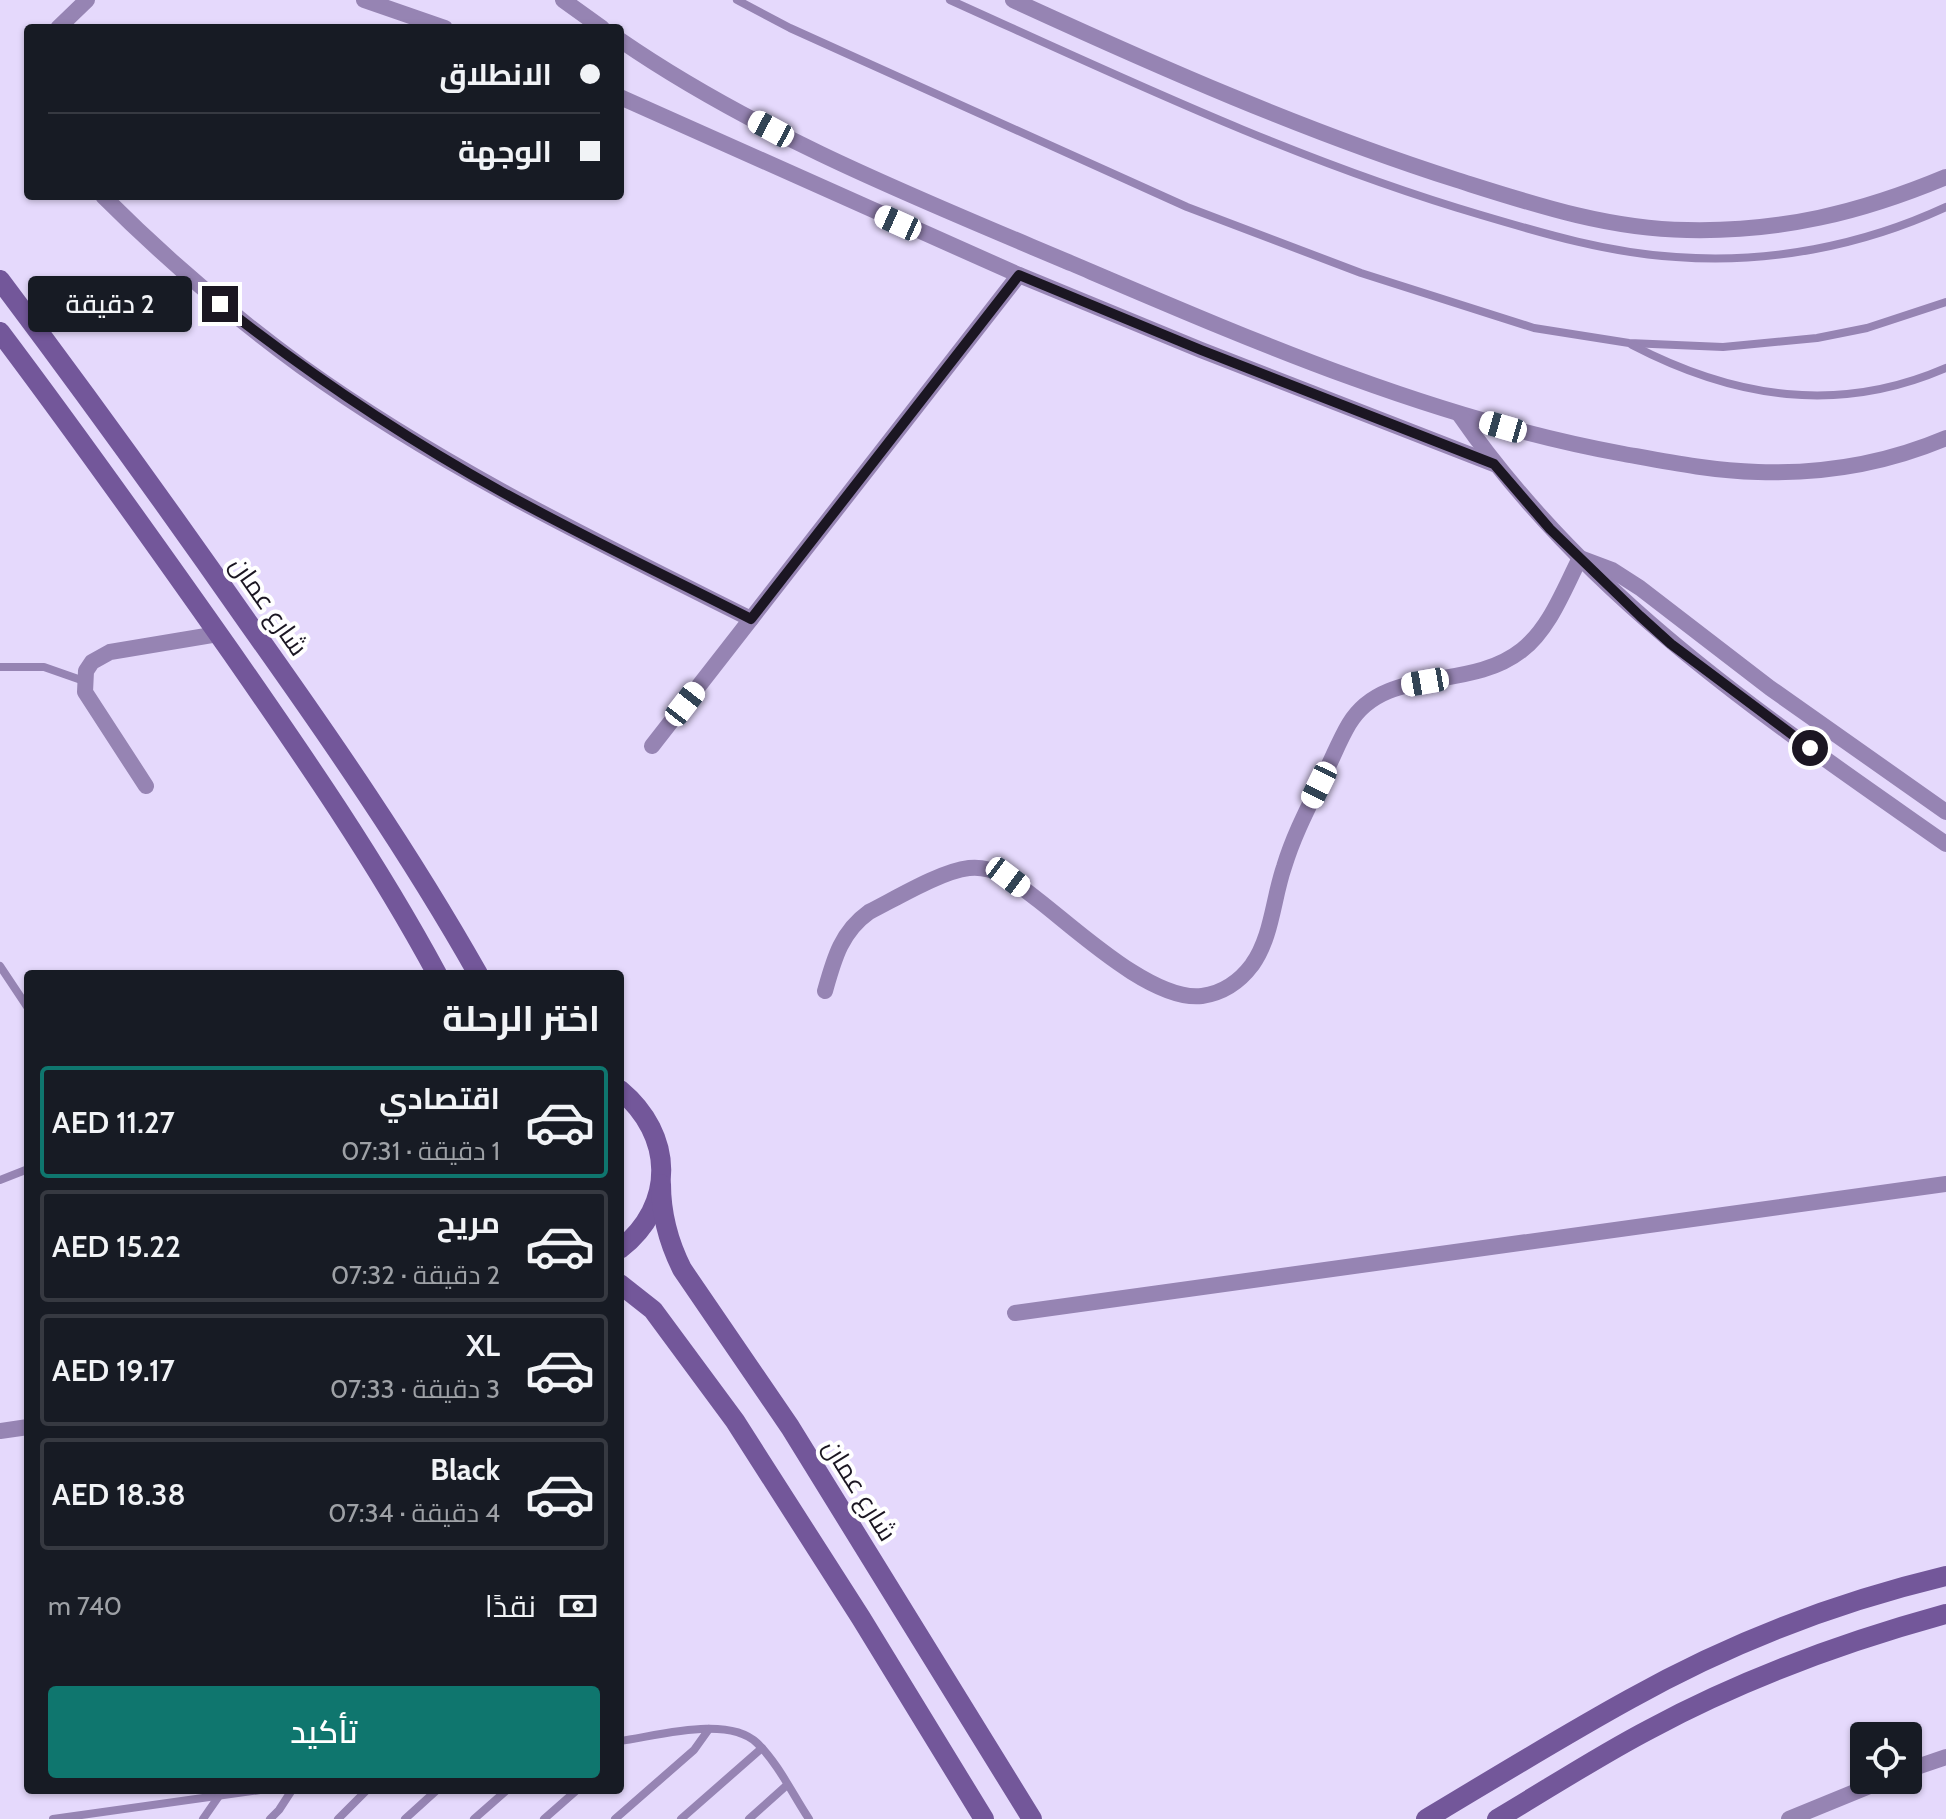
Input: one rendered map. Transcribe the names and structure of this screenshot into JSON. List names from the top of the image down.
{
  "streets": {
    "main road": ["شارع عمان"]
  },
  "page": {
    "banner": ["الانطلاق", "الوجهة"],
    "bubble": "2 دقيقة",
    "heading": "اختر الرحلة",
    "list": [
      {
        "name": "اقتصادي",
        "note": "1 دقيقة · 07:31",
        "value": "AED 11.27"
      },
      {
        "name": "مريح",
        "note": "2 دقيقة · 07:32",
        "value": "AED 15.22"
      },
      {
        "name": "XL",
        "note": "3 دقيقة · 07:33",
        "value": "AED 19.17"
      },
      {
        "name": "Black",
        "note": "4 دقيقة · 07:34",
        "value": "AED 18.38"
      }
    ],
    "pay": ["نقدًا", "740 m"],
    "buttons": "تأكيد"
  }
}
